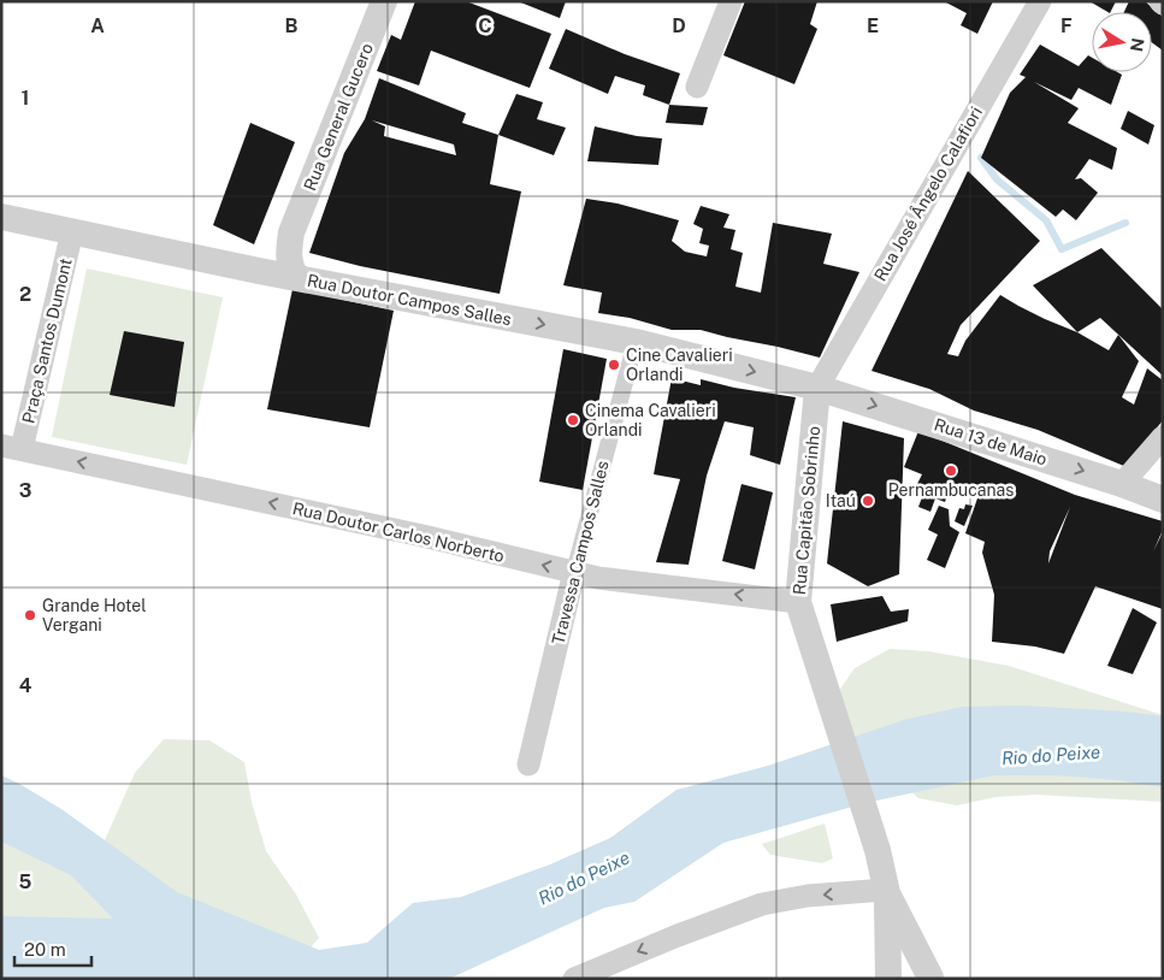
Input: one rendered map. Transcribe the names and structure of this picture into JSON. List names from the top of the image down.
{
  "streets": {
    "street": [
      "Rua General Gucero",
      "Rua José Ângelo Calafiori",
      "Rua Doutor Campos Salles",
      "Praça Santos Dumont",
      "Rua 13 de Maio",
      "Rua Capitão Sobrinho",
      "Rua Doutor Carlos Norberto",
      "Travessa Campos Salles"
    ]
  },
  "crossings": [
    ["Rua General Gucero", "Rua Doutor Campos Salles"],
    ["Rua José Ângelo Calafiori", "Rua Doutor Campos Salles"],
    ["Rua José Ângelo Calafiori", "Rua 13 de Maio"],
    ["Rua José Ângelo Calafiori", "Rua Capitão Sobrinho"],
    ["Rua Doutor Campos Salles", "Praça Santos Dumont"],
    ["Rua Doutor Campos Salles", "Rua 13 de Maio"],
    ["Rua Doutor Campos Salles", "Rua Capitão Sobrinho"],
    ["Rua Doutor Campos Salles", "Travessa Campos Salles"],
    ["Praça Santos Dumont", "Rua Doutor Carlos Norberto"],
    ["Rua 13 de Maio", "Rua Capitão Sobrinho"],
    ["Rua Capitão Sobrinho", "Rua Doutor Carlos Norberto"],
    ["Rua Doutor Carlos Norberto", "Travessa Campos Salles"]
  ],
  "one_way": ["Rua Doutor Campos Salles", "Rua 13 de Maio", "Rua Doutor Carlos Norberto"],
  "water": ["Rio do Peixe"],
  "places": [
    "Cine Cavalieri Orlandi",
    "Cinema Cavalieri Orlandi",
    "Pernambucanas",
    "Itaú",
    "Grande Hotel Vergani"
  ],
  "scale_bar": "20 m",
  "north": "right",
  "grid": {
    "columns": [
      "A",
      "B",
      "C",
      "D",
      "E",
      "F"
    ],
    "rows": [
      "1",
      "2",
      "3",
      "4",
      "5"
    ]
  }
}
